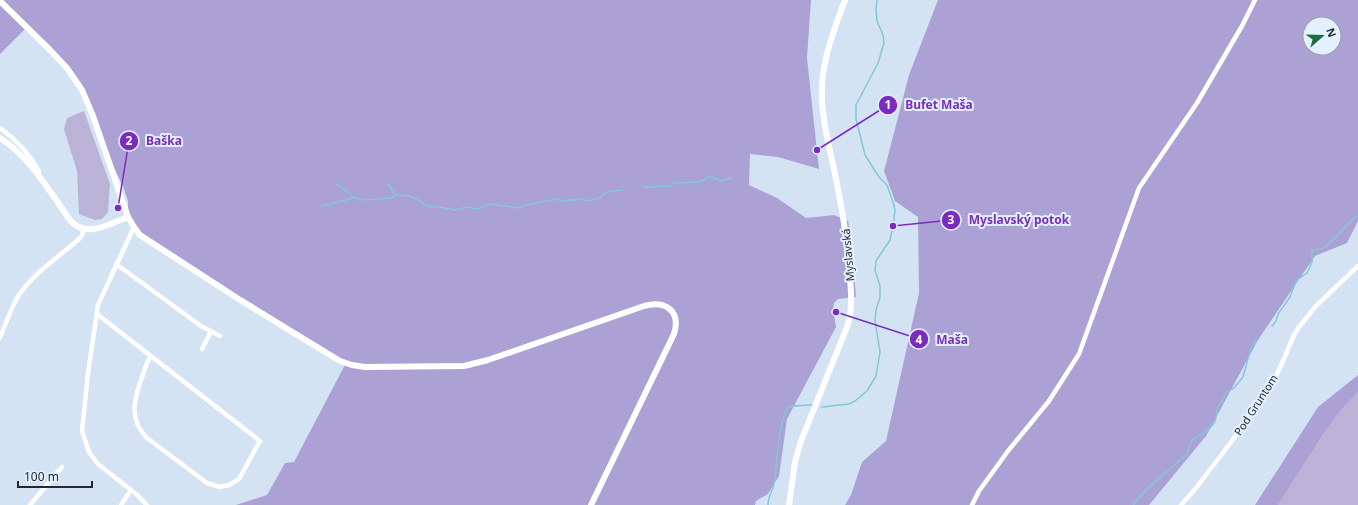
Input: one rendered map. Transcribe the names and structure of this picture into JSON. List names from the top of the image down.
{
  "streets": {
    "street": ["Myslavská", "Pod Gruntom"]
  },
  "places": [
    "Bufet Maša",
    "Baška",
    "Myslavský potok",
    "Maša"
  ],
  "scale_bar": "100 m",
  "north": "right"
}
